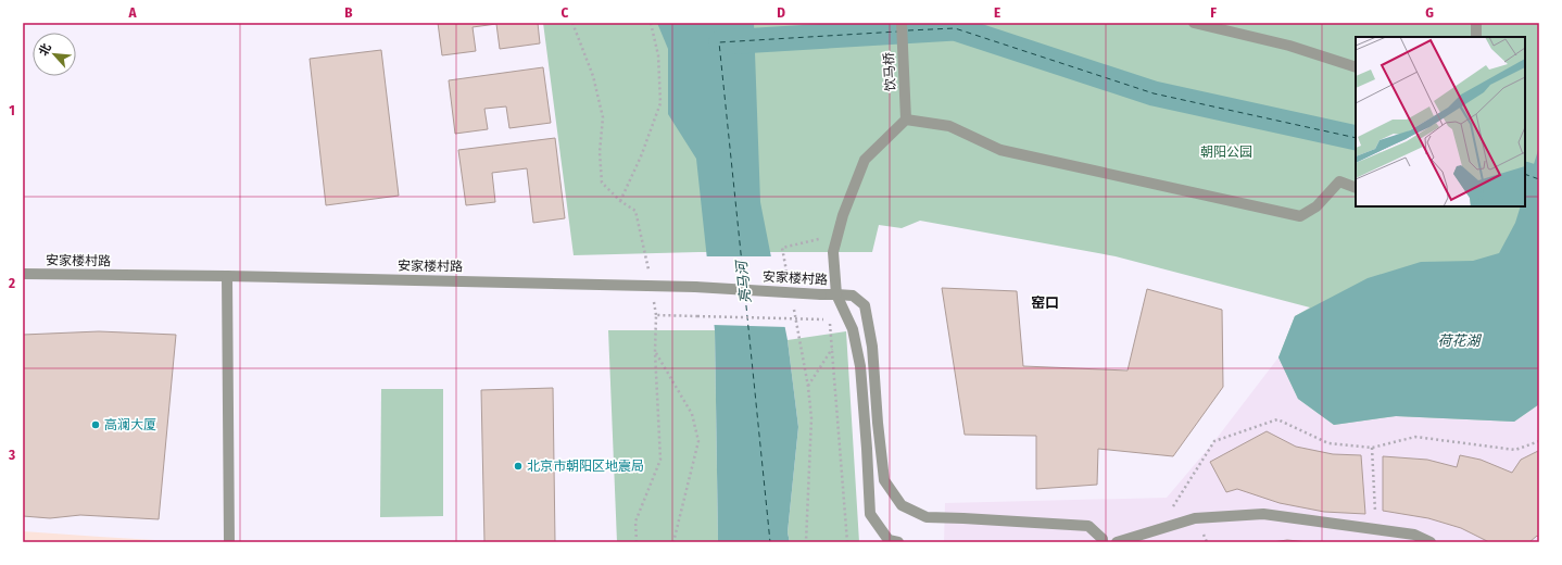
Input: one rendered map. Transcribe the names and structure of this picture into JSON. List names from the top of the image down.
{
  "streets": {
    "street": ["饮马桥", "安家楼村路"]
  },
  "districts": ["窑口"],
  "water": ["亮马河", "荷花湖"],
  "parks": ["朝阳公园"],
  "places": ["高澜大厦", "北京市朝阳区地震局"],
  "north": "top left",
  "grid": {
    "columns": [
      "A",
      "B",
      "C",
      "D",
      "E",
      "F",
      "G"
    ],
    "rows": ["1", "2", "3"]
  }
}
